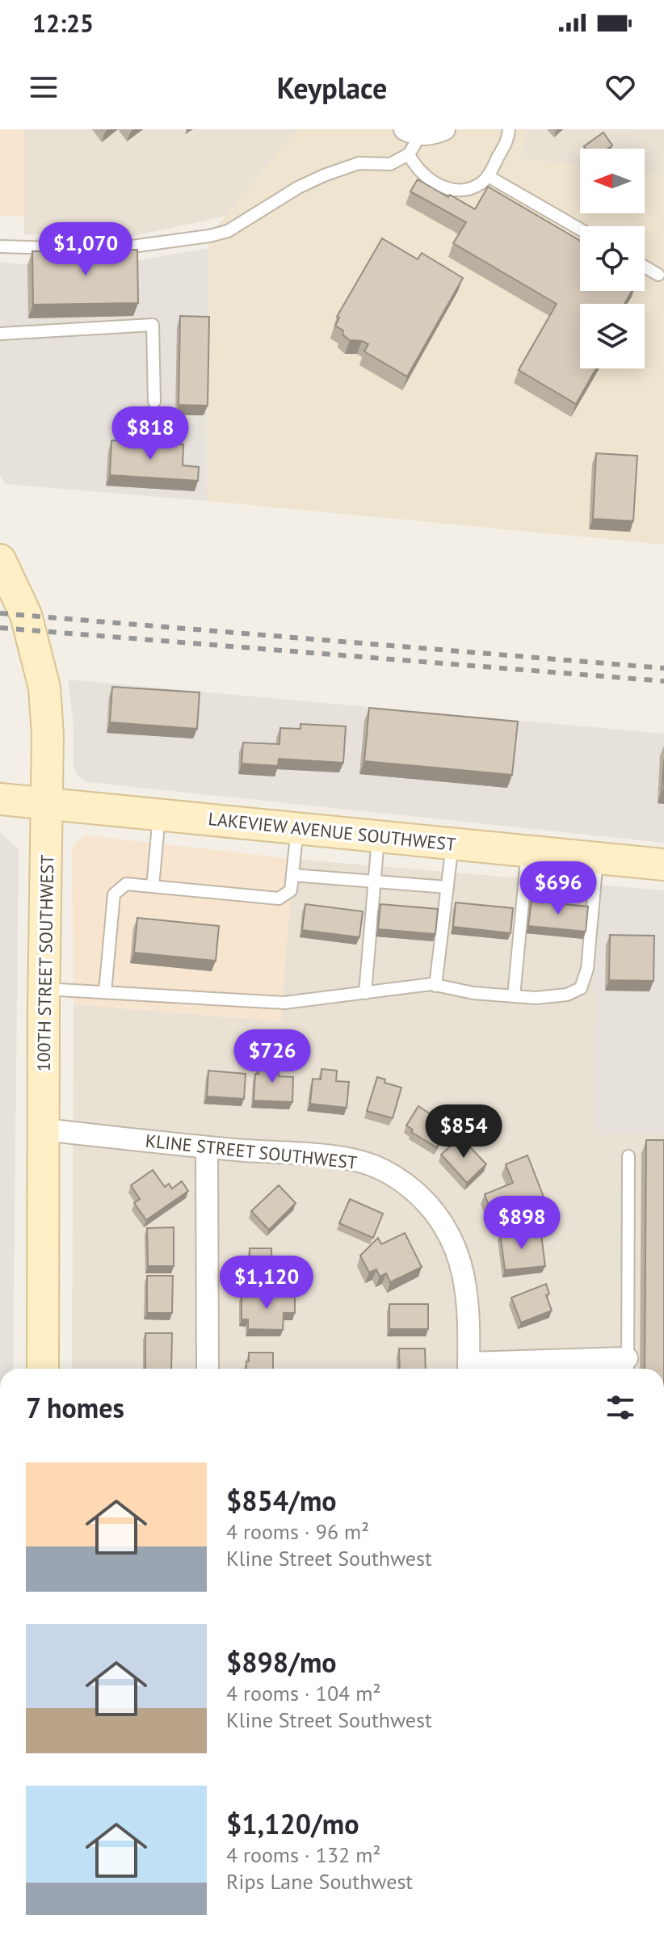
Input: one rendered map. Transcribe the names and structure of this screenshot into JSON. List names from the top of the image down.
{
  "streets": {
    "main road": ["LAKEVIEW AVENUE SOUTHWEST", "100TH STREET SOUTHWEST"],
    "street": ["KLINE STREET SOUTHWEST"]
  },
  "crossings": [
    ["LAKEVIEW AVENUE SOUTHWEST", "100TH STREET SOUTHWEST"],
    ["100TH STREET SOUTHWEST", "KLINE STREET SOUTHWEST"]
  ],
  "north": "left",
  "page": {
    "status": "12:25",
    "header": "Keyplace",
    "price": [
      "$1,070",
      "$818",
      "$696",
      "$726",
      "$854",
      "$898",
      "$1,120"
    ],
    "heading": "7 homes",
    "list": [
      {
        "name": "$854/mo",
        "note": "4 rooms · 96 m² · Kline Street Southwest"
      },
      {
        "name": "$898/mo",
        "note": "4 rooms · 104 m² · Kline Street Southwest"
      },
      {
        "name": "$1,120/mo",
        "note": "4 rooms · 132 m² · Rips Lane Southwest"
      }
    ]
  }
}
